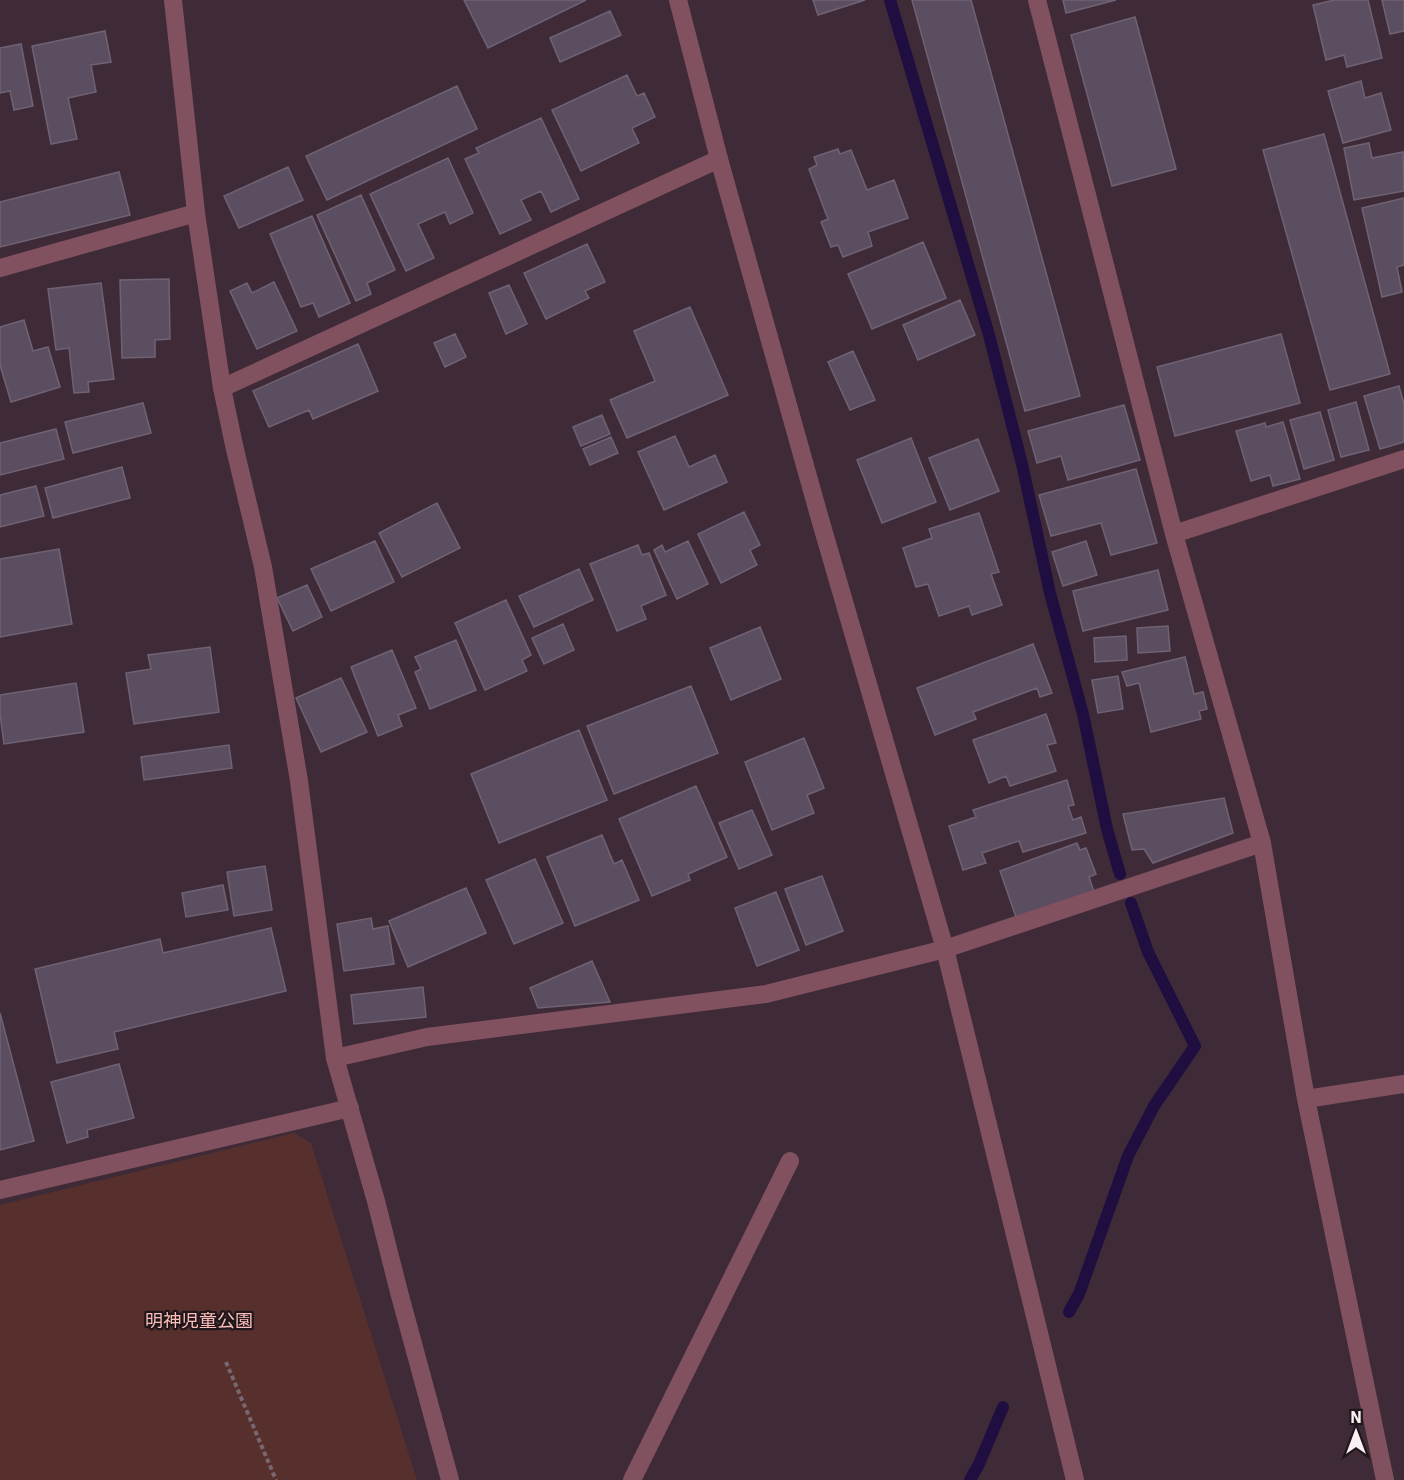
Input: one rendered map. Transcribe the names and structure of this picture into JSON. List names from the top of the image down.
{
  "parks": ["明神児童公園"],
  "north": "top"
}
